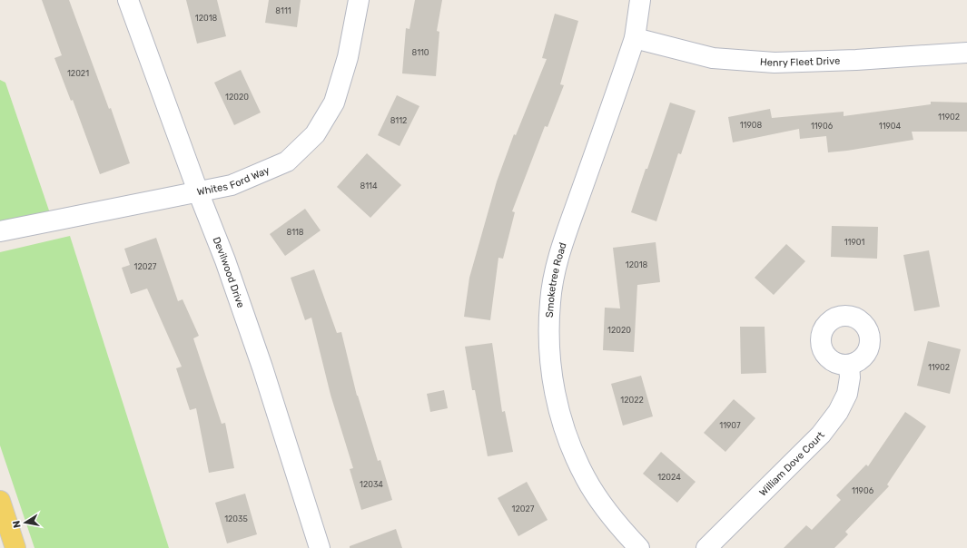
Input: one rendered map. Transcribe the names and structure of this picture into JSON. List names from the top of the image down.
{
  "streets": {
    "street": [
      "Henry Fleet Drive",
      "Whites Ford Way",
      "Devilwood Drive",
      "Smoketree Road",
      "William Dove Court"
    ]
  },
  "crossings": [
    ["Henry Fleet Drive", "Smoketree Road"],
    ["Whites Ford Way", "Devilwood Drive"]
  ],
  "house_numbers": [
    "8111",
    "12018",
    "8110",
    "12021",
    "12020",
    "11902",
    "8112",
    "11908",
    "11906",
    "11904",
    "8114",
    "8118",
    "11901",
    "12018",
    "12027",
    "12020",
    "11902",
    "12022",
    "11907",
    "12024",
    "12034",
    "11906",
    "12027",
    "12035"
  ],
  "north": "left"
}
